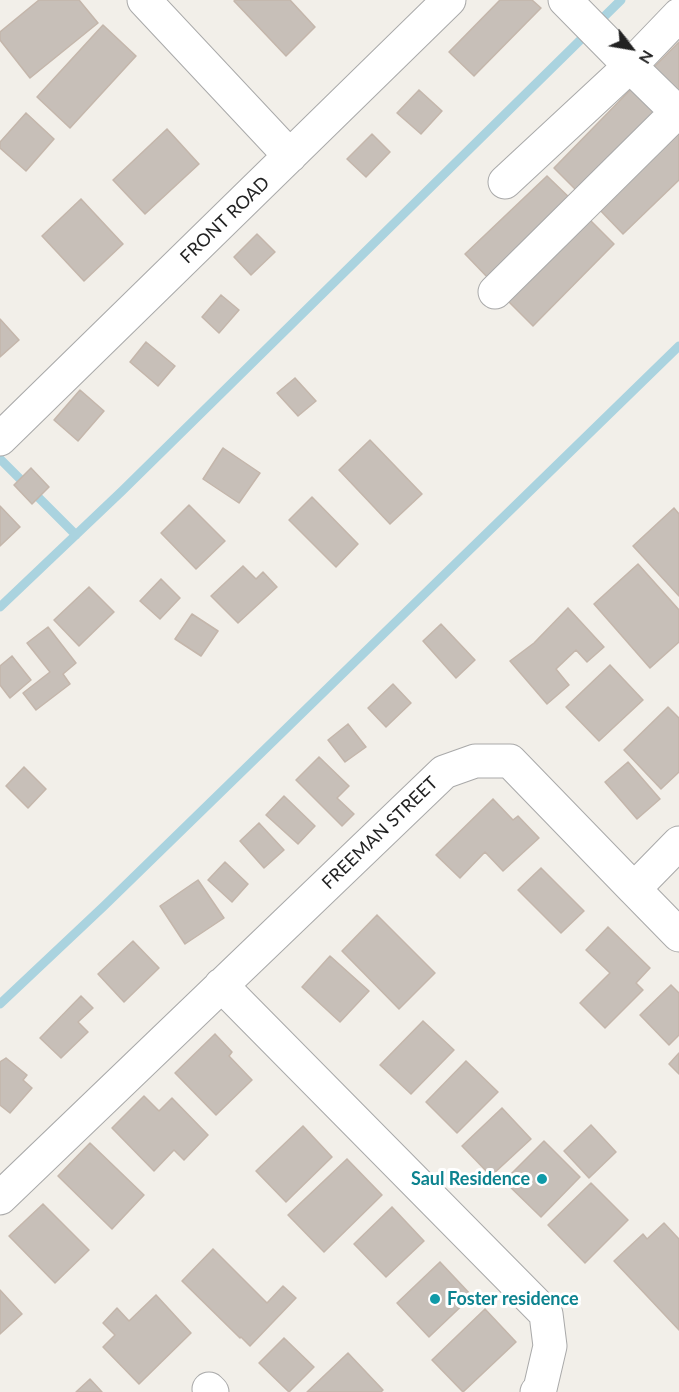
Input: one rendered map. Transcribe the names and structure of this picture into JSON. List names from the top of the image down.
{
  "streets": {
    "street": ["FRONT ROAD", "FREEMAN STREET"]
  },
  "places": ["Saul Residence", "Foster residence"],
  "north": "bottom right"
}
